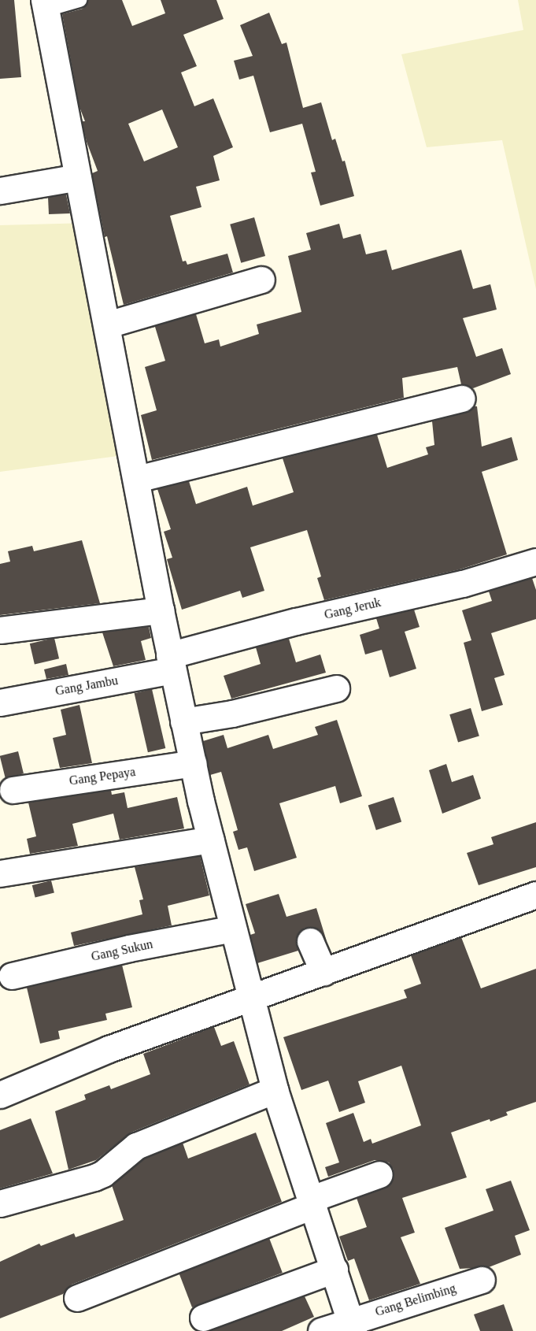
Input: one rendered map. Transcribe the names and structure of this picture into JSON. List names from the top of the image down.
{
  "streets": {
    "street": [
      "Gang Jeruk",
      "Gang Jambu",
      "Gang Pepaya",
      "Gang Sukun",
      "Gang Belimbing"
    ]
  },
  "crossings": [
    ["Gang Jeruk", "Gang Jambu"]
  ]
}
